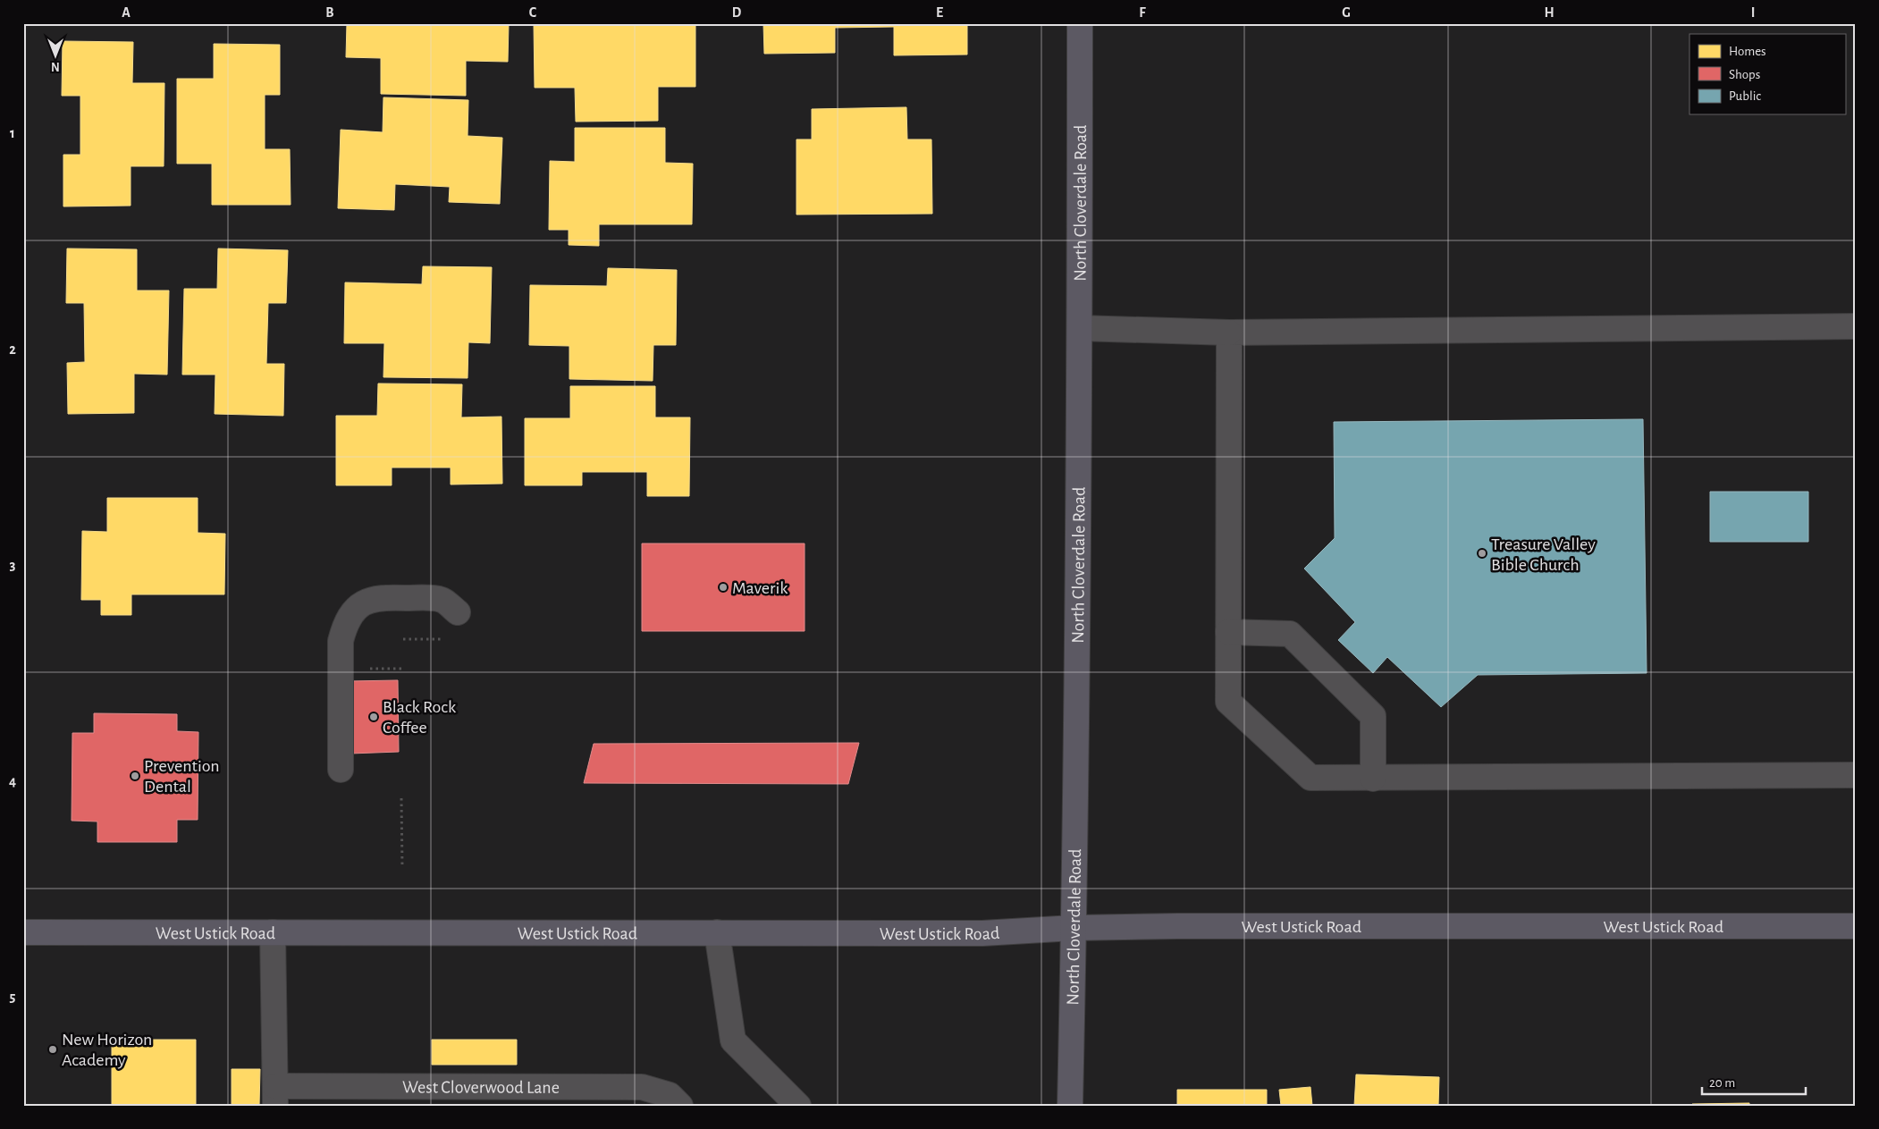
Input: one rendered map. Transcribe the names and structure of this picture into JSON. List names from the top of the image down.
{
  "streets": {
    "main road": ["North Cloverdale Road", "West Ustick Road"],
    "street": ["West Cloverwood Lane"]
  },
  "crossings": [
    ["North Cloverdale Road", "West Ustick Road"]
  ],
  "places": [
    "Treasure Valley Bible Church",
    "Maverik",
    "Black Rock Coffee",
    "Prevention Dental",
    "New Horizon Academy"
  ],
  "legend": ["Homes", "Shops", "Public"],
  "scale_bar": "20 m",
  "north": "bottom",
  "grid": {
    "columns": [
      "A",
      "B",
      "C",
      "D",
      "E",
      "F",
      "G",
      "H",
      "I"
    ],
    "rows": [
      "1",
      "2",
      "3",
      "4",
      "5"
    ]
  }
}
